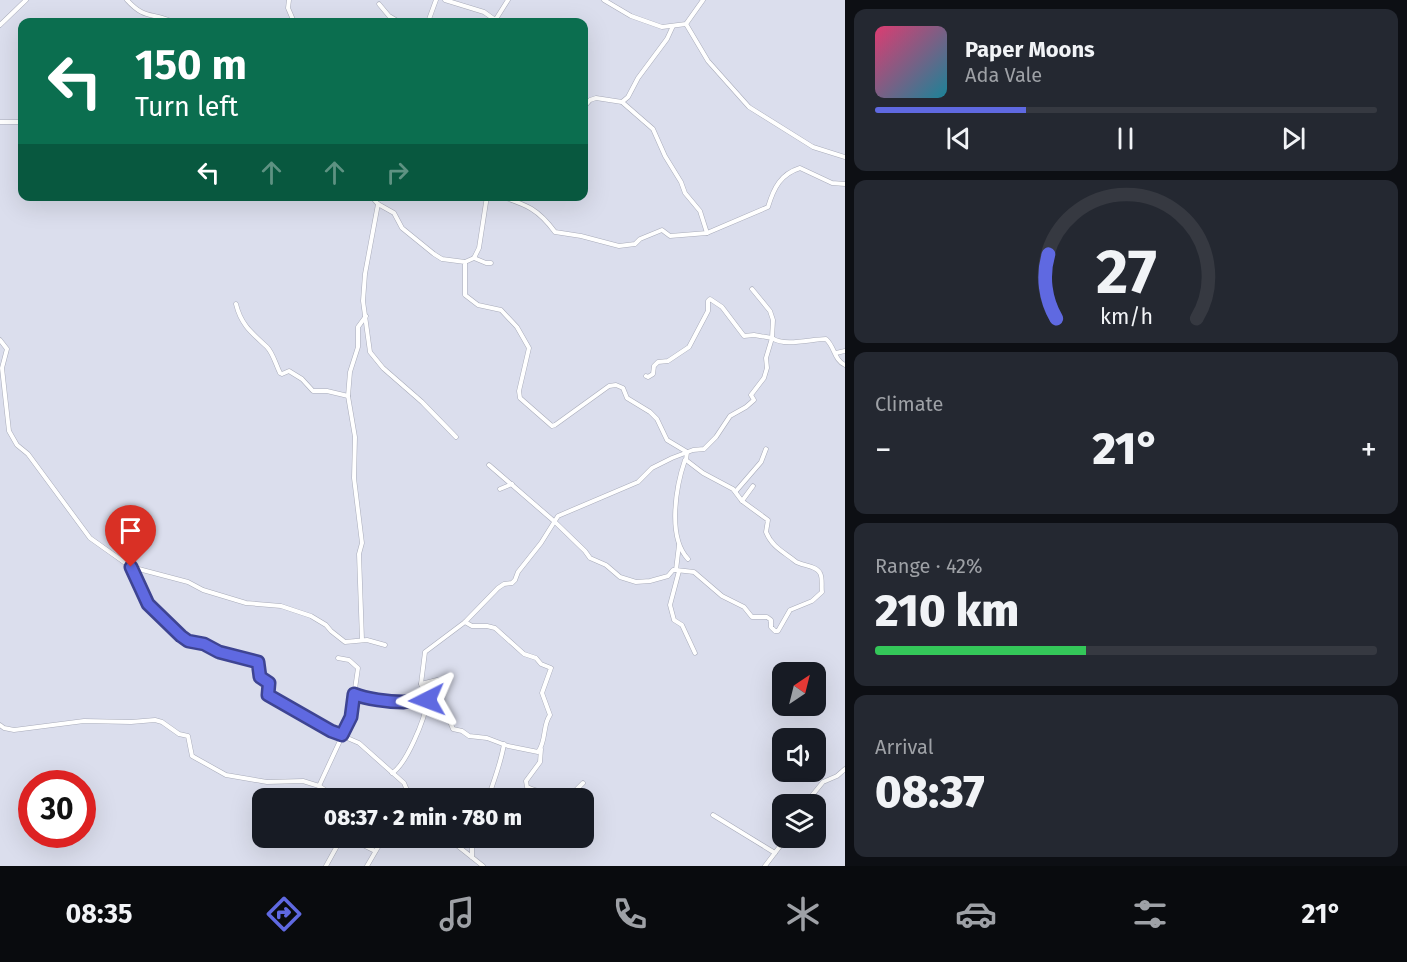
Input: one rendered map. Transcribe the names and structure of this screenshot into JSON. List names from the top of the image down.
{
  "north": "top right",
  "page": {
    "turn": ["150 m", "Turn left"],
    "song": ["Paper Moons", "Ada Vale"],
    "tile": [
      "Climate",
      ["Range · 42%", "210 km"],
      ["Arrival", "08:37"]
    ],
    "heat": ["−", "21°", "+"],
    "limit": "30",
    "trip": "08:37 · 2 min · 780 m",
    "tabs": ["08:35", "21°"],
    "gauge": ["27", "km/h"]
  }
}
